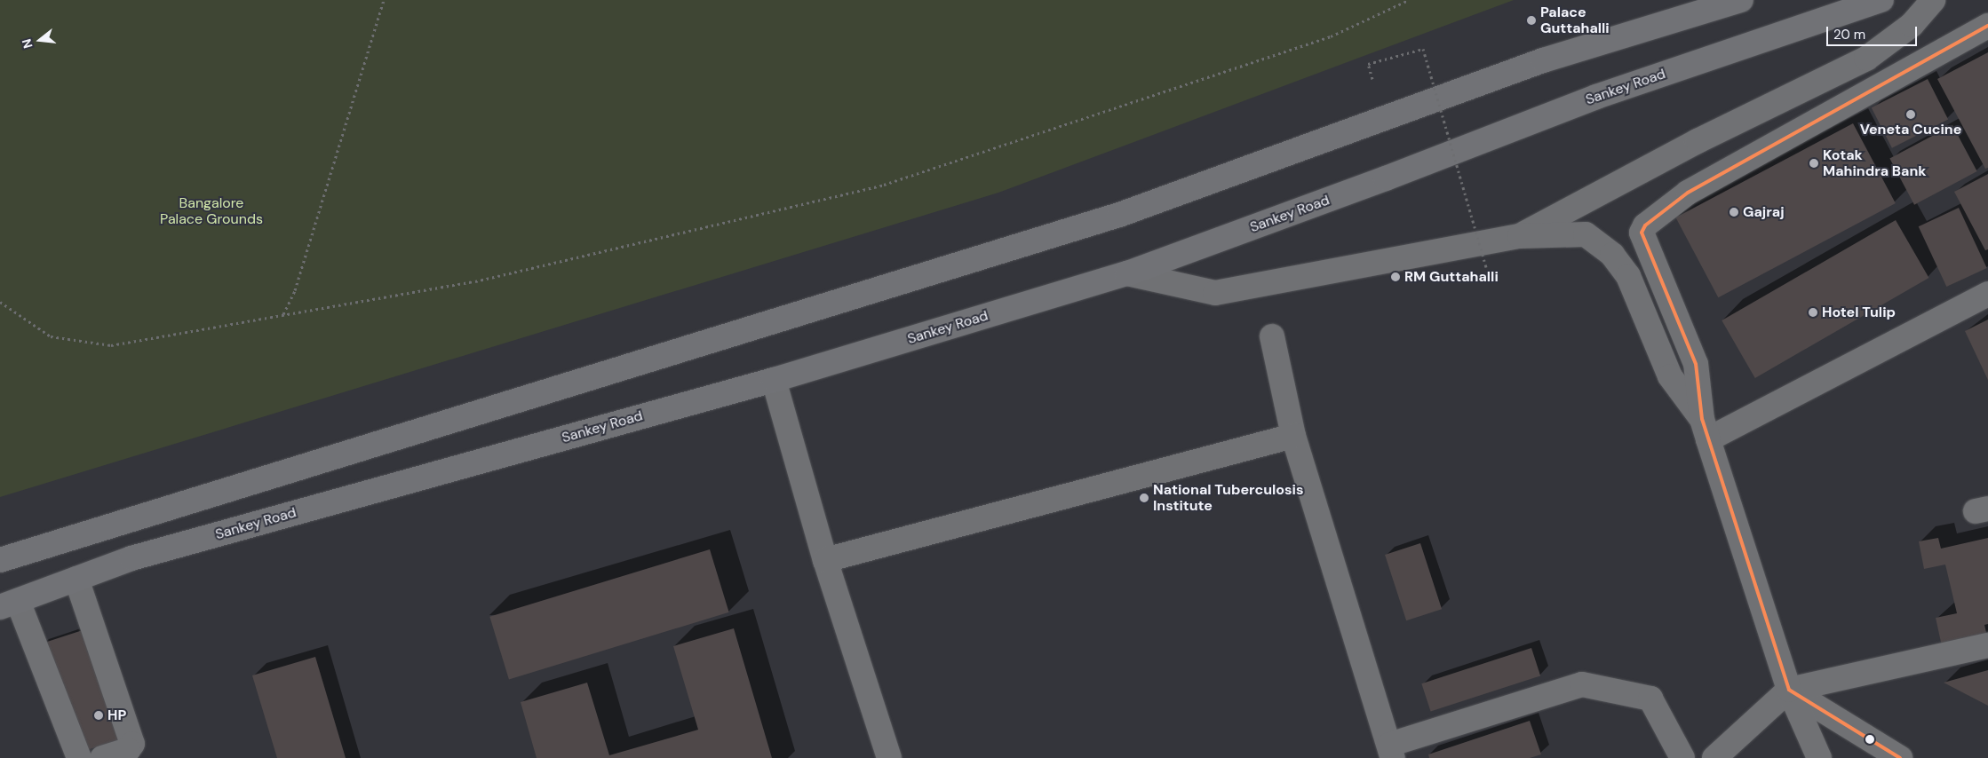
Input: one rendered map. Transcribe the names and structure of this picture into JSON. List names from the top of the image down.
{
  "streets": {
    "main road": ["Sankey Road"]
  },
  "parks": ["Bangalore Palace Grounds"],
  "places": [
    "Palace Guttahalli",
    "Veneta Cucine",
    "Kotak Mahindra Bank",
    "Gajraj",
    "RM Guttahalli",
    "Hotel Tulip",
    "National Tuberculosis Institute",
    "HP"
  ],
  "scale_bar": "20 m",
  "north": "left"
}
